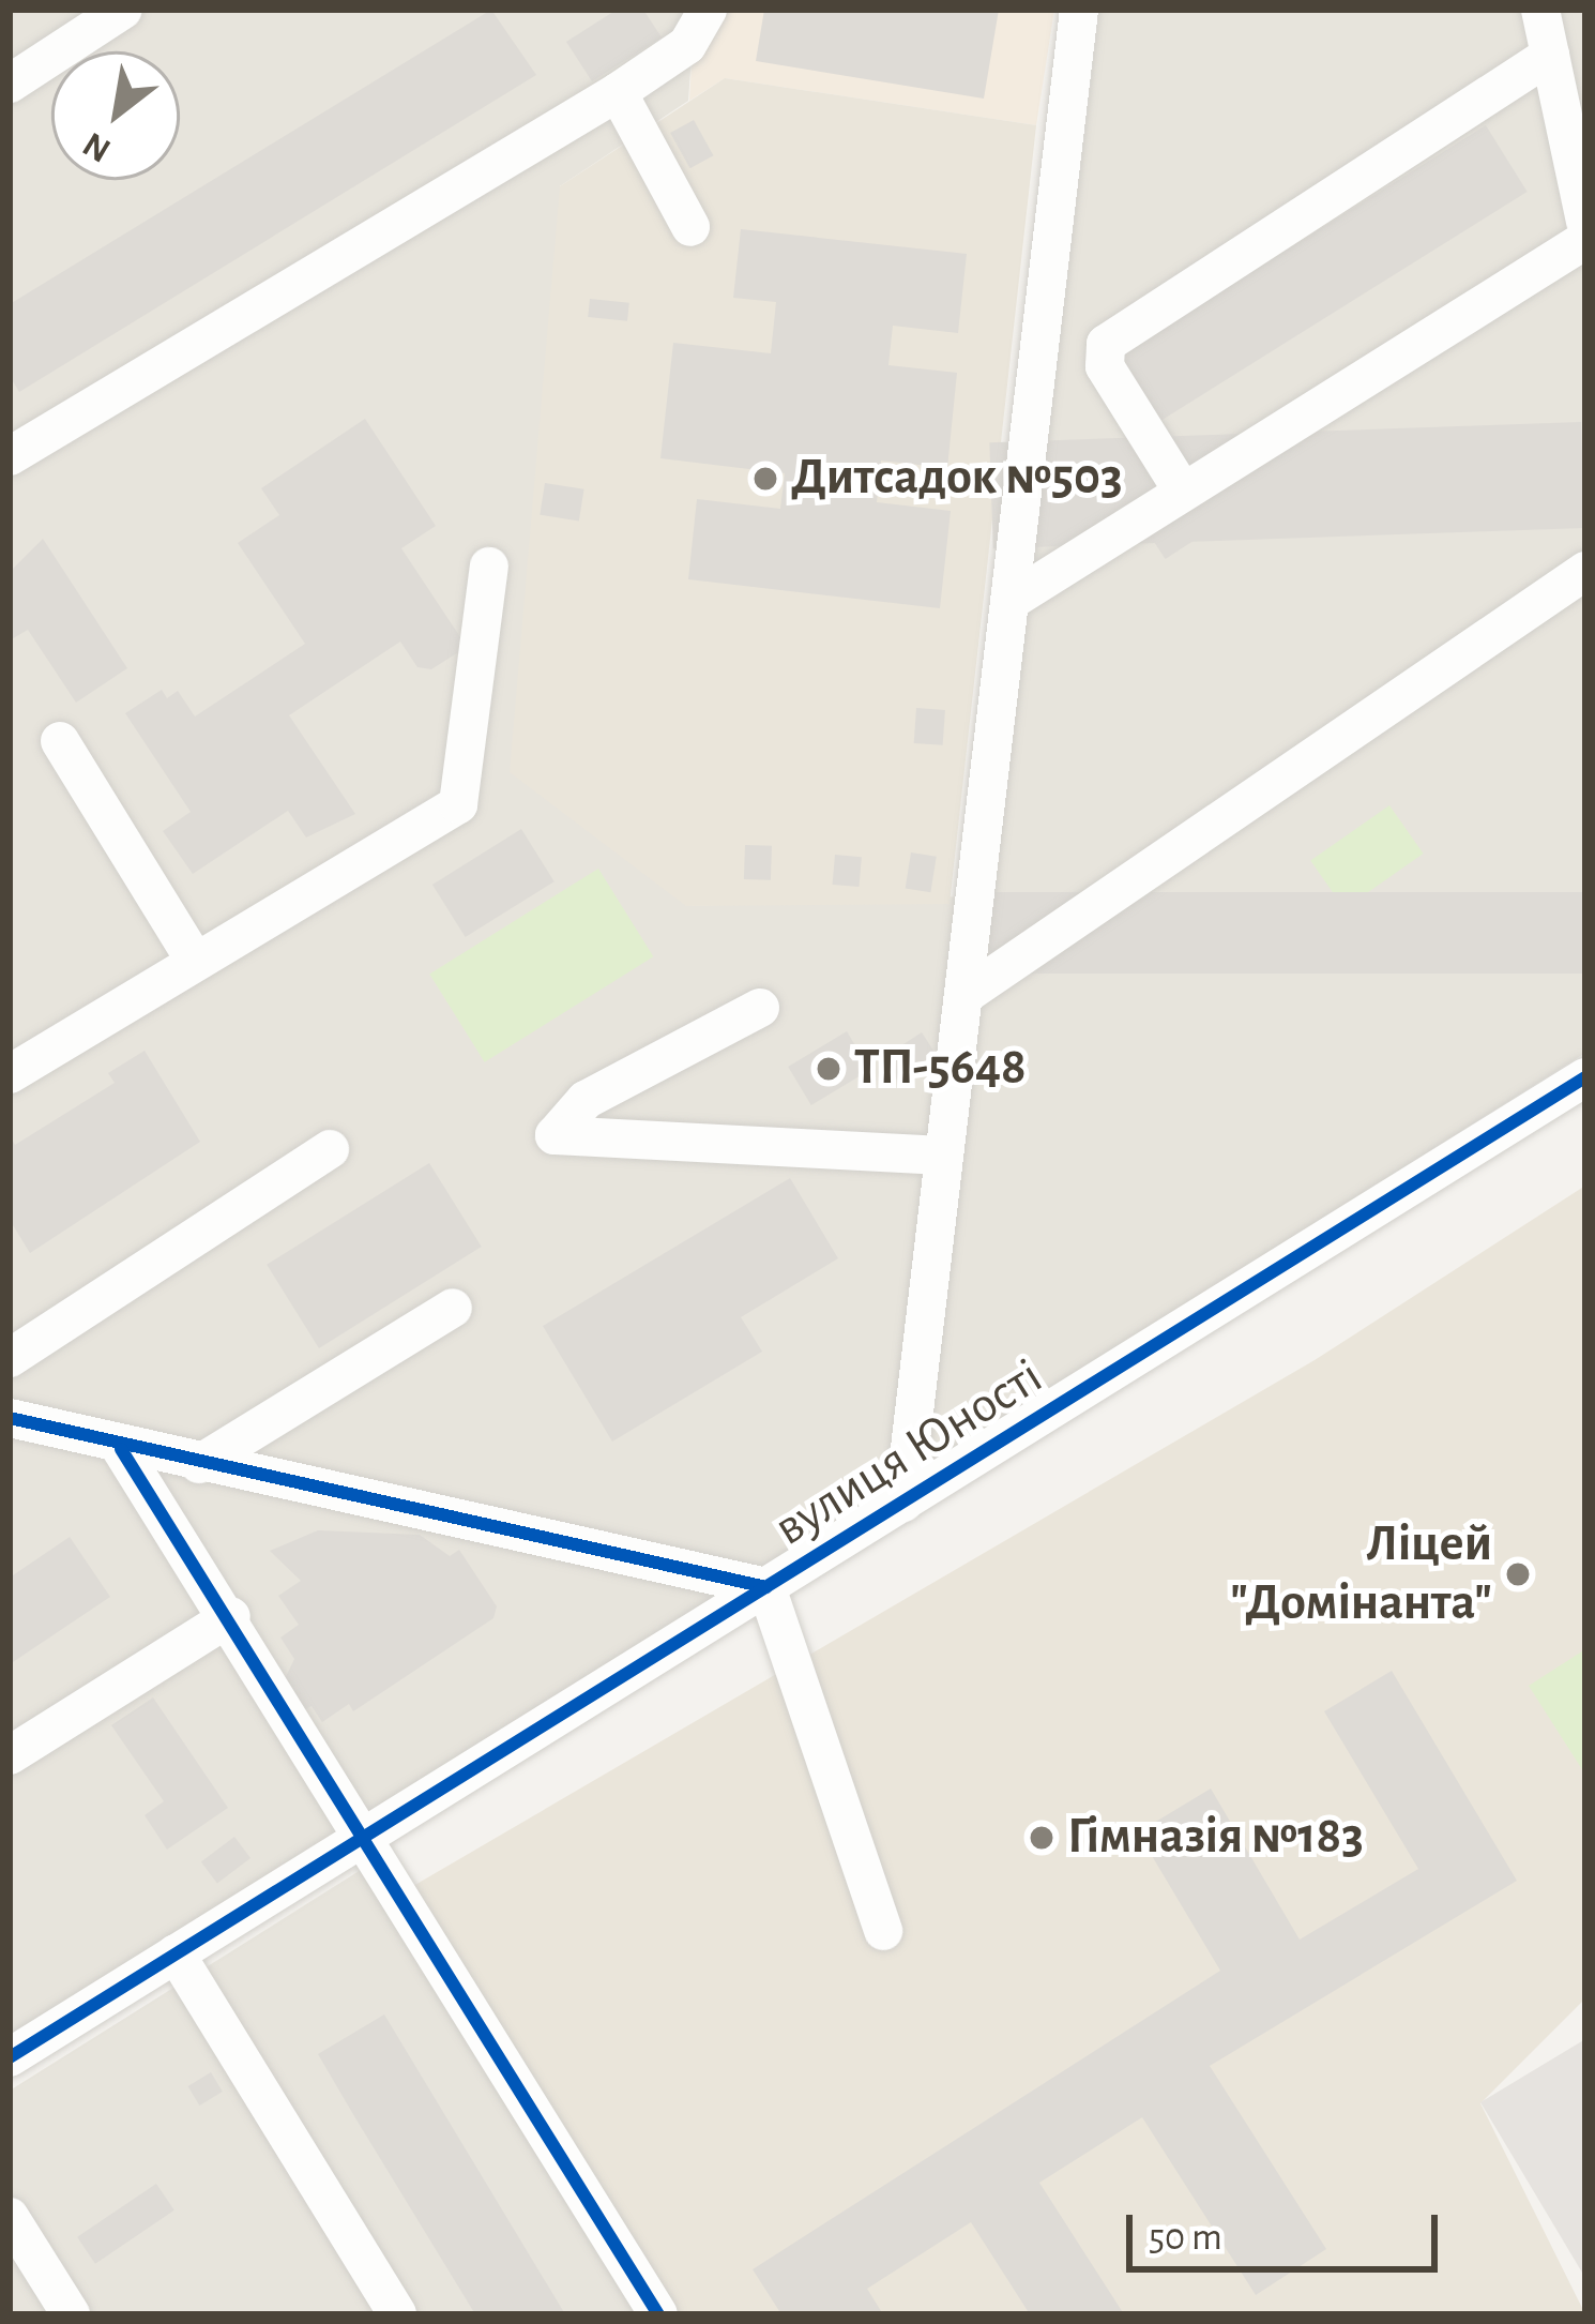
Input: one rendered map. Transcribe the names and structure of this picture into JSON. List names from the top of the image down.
{
  "streets": {
    "street": ["вулиця Юності"]
  },
  "places": [
    "Дитсадок №503",
    "ТП-5648",
    "Ліцей \"Домінанта\"",
    "Гімназія №183"
  ],
  "scale_bar": "50 m",
  "north": "bottom left"
}
